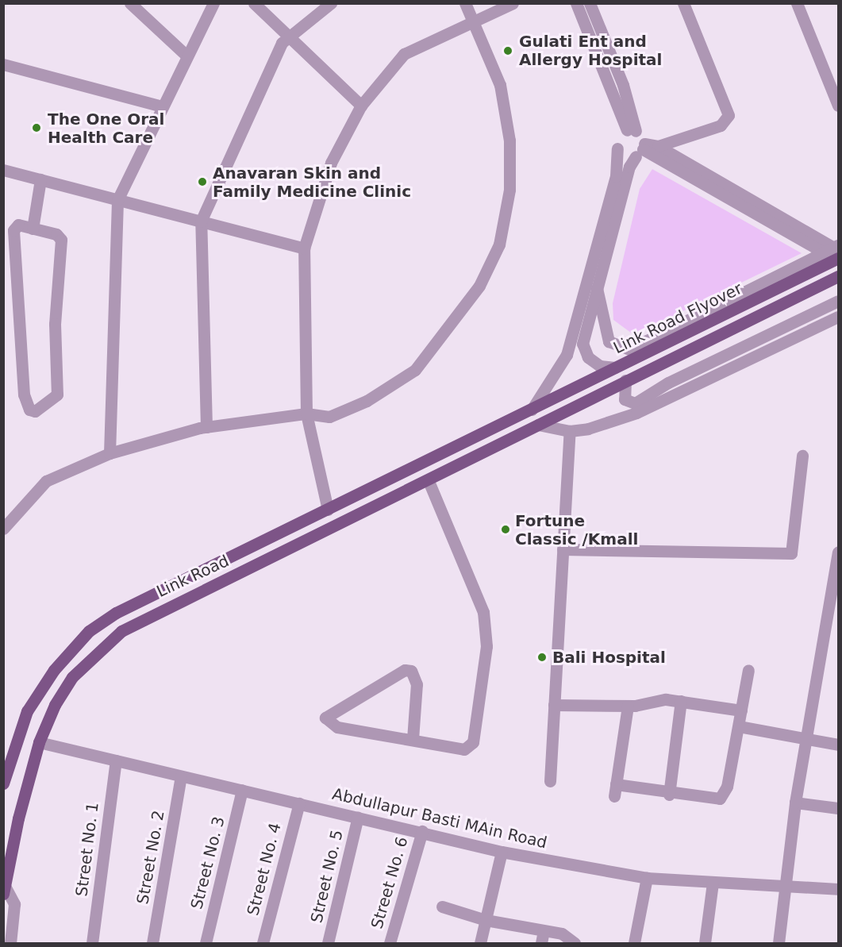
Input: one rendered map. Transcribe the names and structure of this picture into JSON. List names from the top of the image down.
{
  "streets": {
    "main road": ["Link Road Flyover", "Link Road"],
    "street": [
      "Abdullapur Basti MAin Road",
      "Street No. 1",
      "Street No. 2",
      "Street No. 3",
      "Street No. 4",
      "Street No. 5",
      "Street No. 6"
    ]
  },
  "crossings": [
    ["Link Road Flyover", "Link Road"],
    ["Link Road", "Abdullapur Basti MAin Road"],
    ["Abdullapur Basti MAin Road", "Street No. 1"],
    ["Abdullapur Basti MAin Road", "Street No. 2"],
    ["Abdullapur Basti MAin Road", "Street No. 3"],
    ["Abdullapur Basti MAin Road", "Street No. 4"],
    ["Abdullapur Basti MAin Road", "Street No. 5"],
    ["Abdullapur Basti MAin Road", "Street No. 6"]
  ],
  "places": [
    "Gulati Ent and Allergy Hospital",
    "The One Oral Health Care",
    "Anavaran Skin and Family Medicine Clinic",
    "Fortune Classic /Kmall",
    "Bali Hospital"
  ]
}
